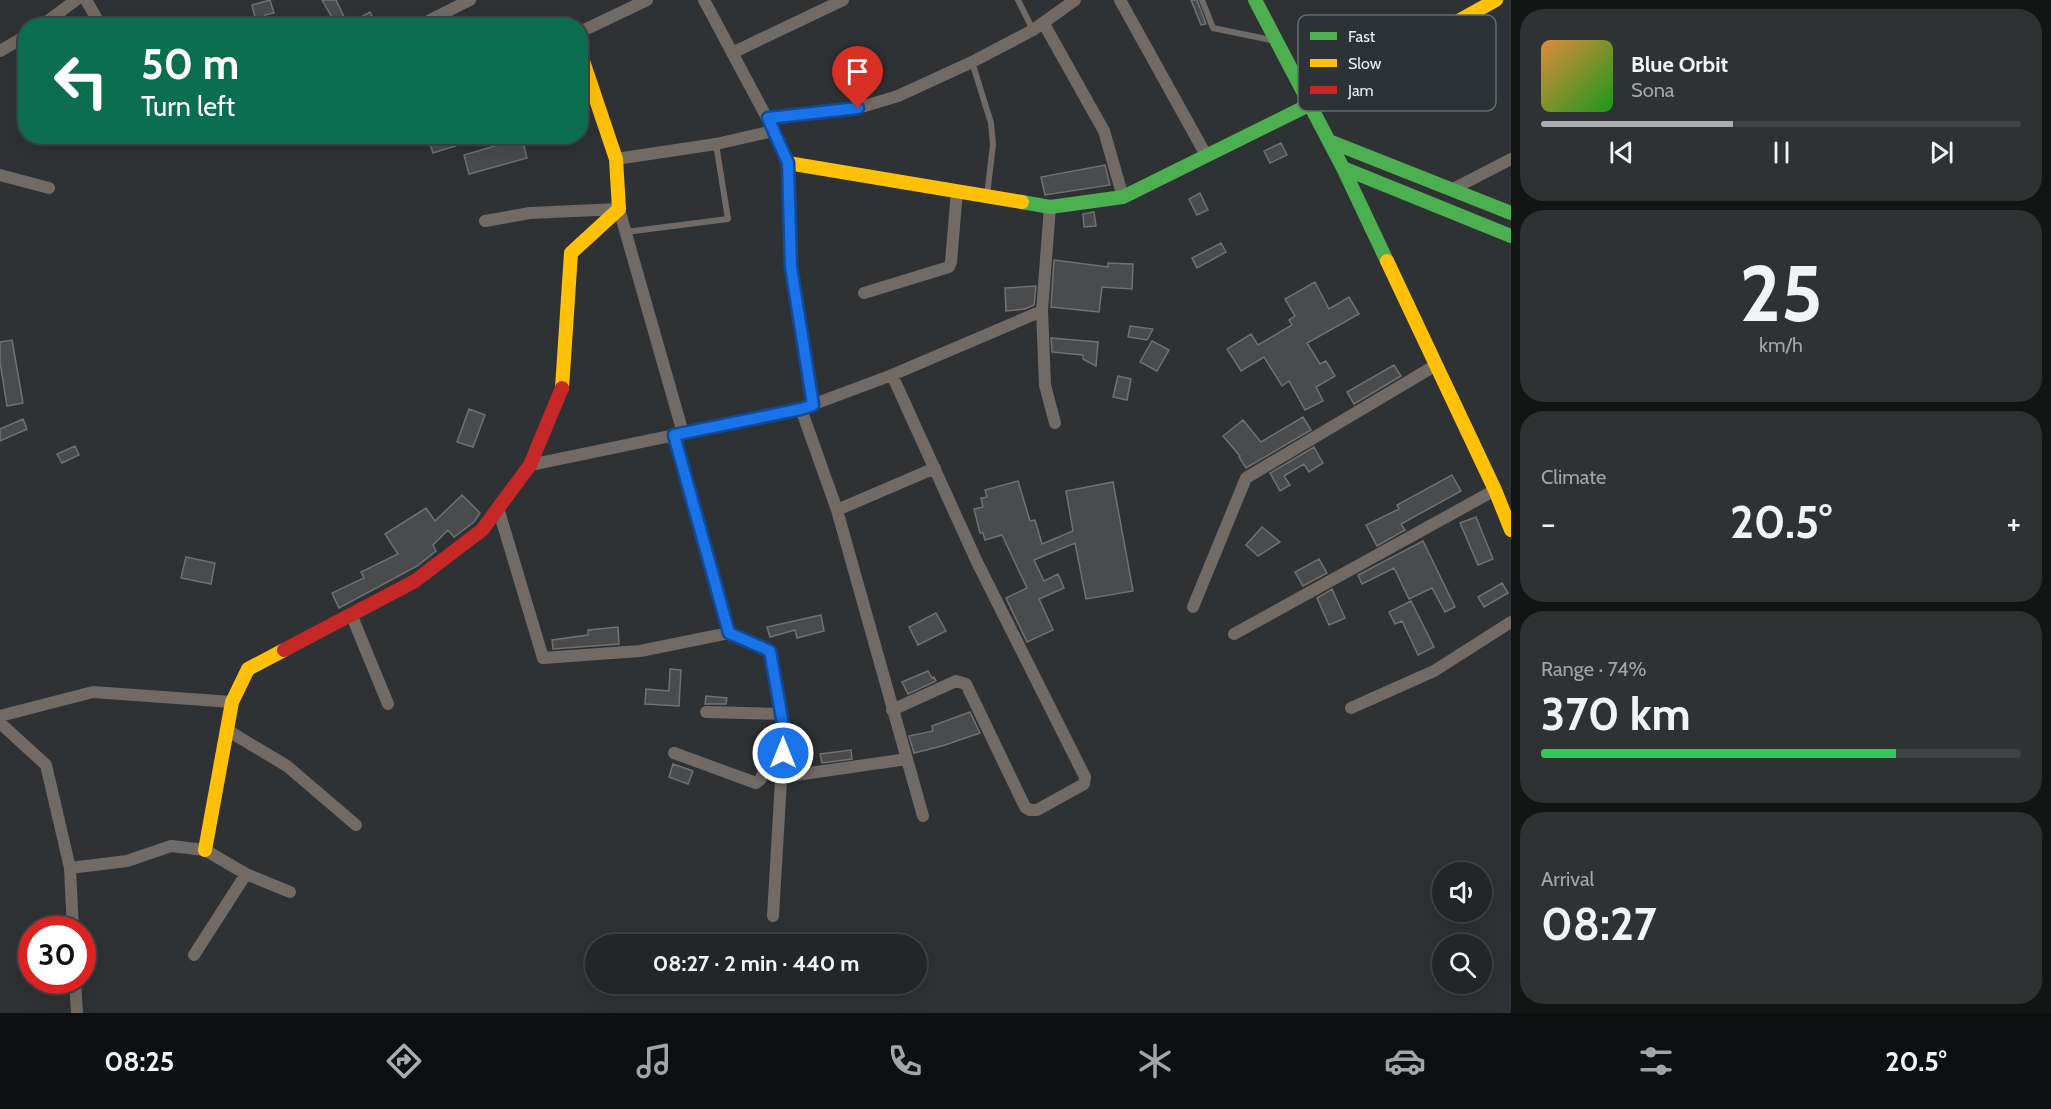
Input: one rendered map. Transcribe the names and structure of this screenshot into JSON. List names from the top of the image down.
{
  "legend": ["Fast", "Slow", "Jam"],
  "page": {
    "turn": ["50 m", "Turn left"],
    "song": ["Blue Orbit", "Sona"],
    "tile": [
      ["25", "km/h"],
      "Climate",
      ["Range · 74%", "370 km"],
      ["Arrival", "08:27"]
    ],
    "heat": ["−", "20.5°", "+"],
    "limit": "30",
    "trip": "08:27 · 2 min · 440 m",
    "tabs": ["08:25", "20.5°"]
  }
}
